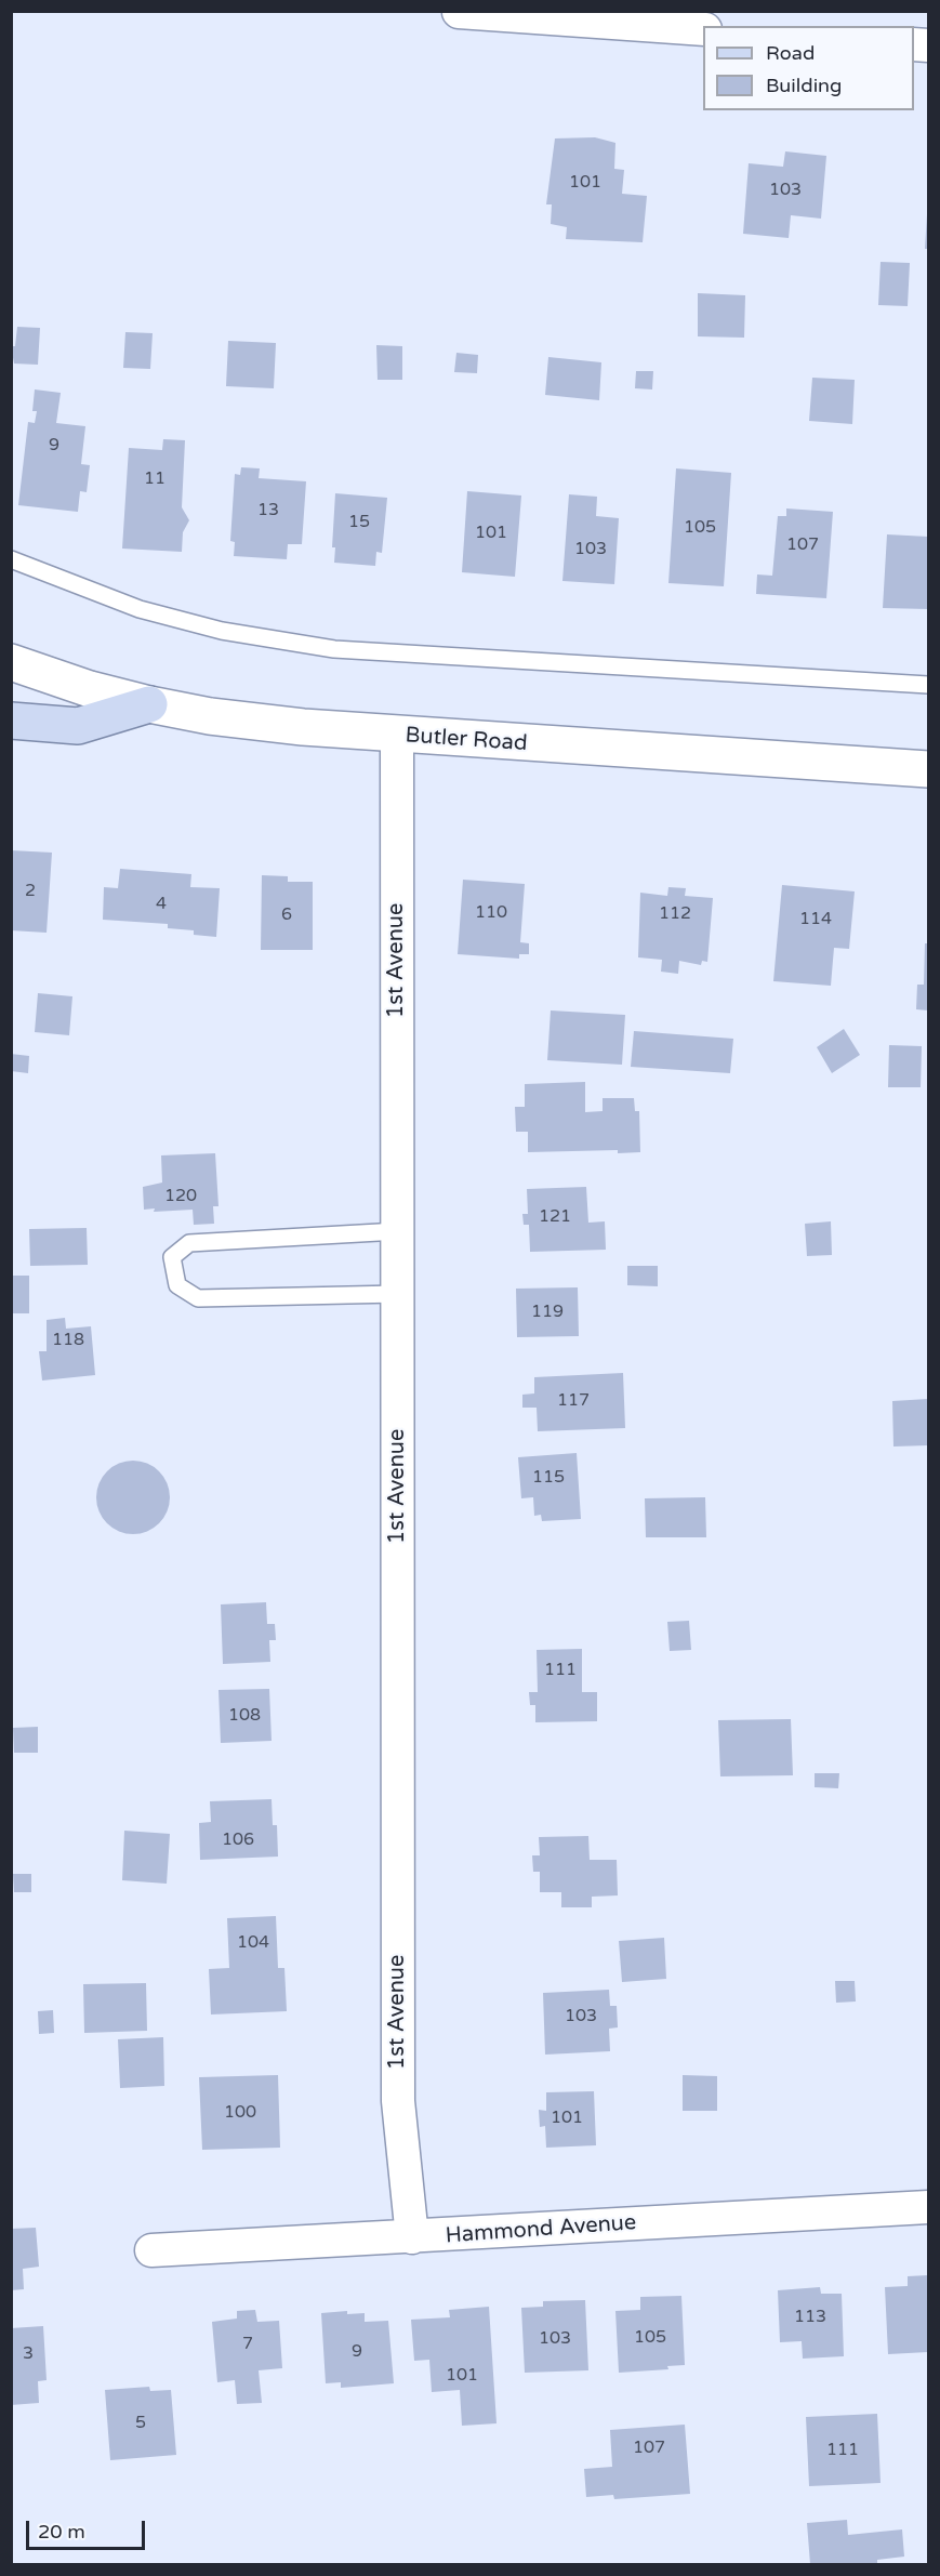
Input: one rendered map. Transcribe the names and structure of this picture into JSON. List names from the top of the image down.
{
  "streets": {
    "main road": ["Butler Road"],
    "street": ["1st Avenue", "Hammond Avenue"]
  },
  "crossings": [
    ["Butler Road", "1st Avenue"],
    ["1st Avenue", "Hammond Avenue"]
  ],
  "house_numbers": [
    "101",
    "103",
    "9",
    "11",
    "13",
    "15",
    "105",
    "101",
    "107",
    "103",
    "2",
    "4",
    "110",
    "112",
    "6",
    "114",
    "120",
    "121",
    "119",
    "118",
    "117",
    "115",
    "111",
    "108",
    "106",
    "104",
    "103",
    "100",
    "101",
    "113",
    "105",
    "103",
    "7",
    "9",
    "3",
    "101",
    "5",
    "107",
    "111"
  ],
  "legend": ["Road", "Building"],
  "scale_bar": "20 m"
}
